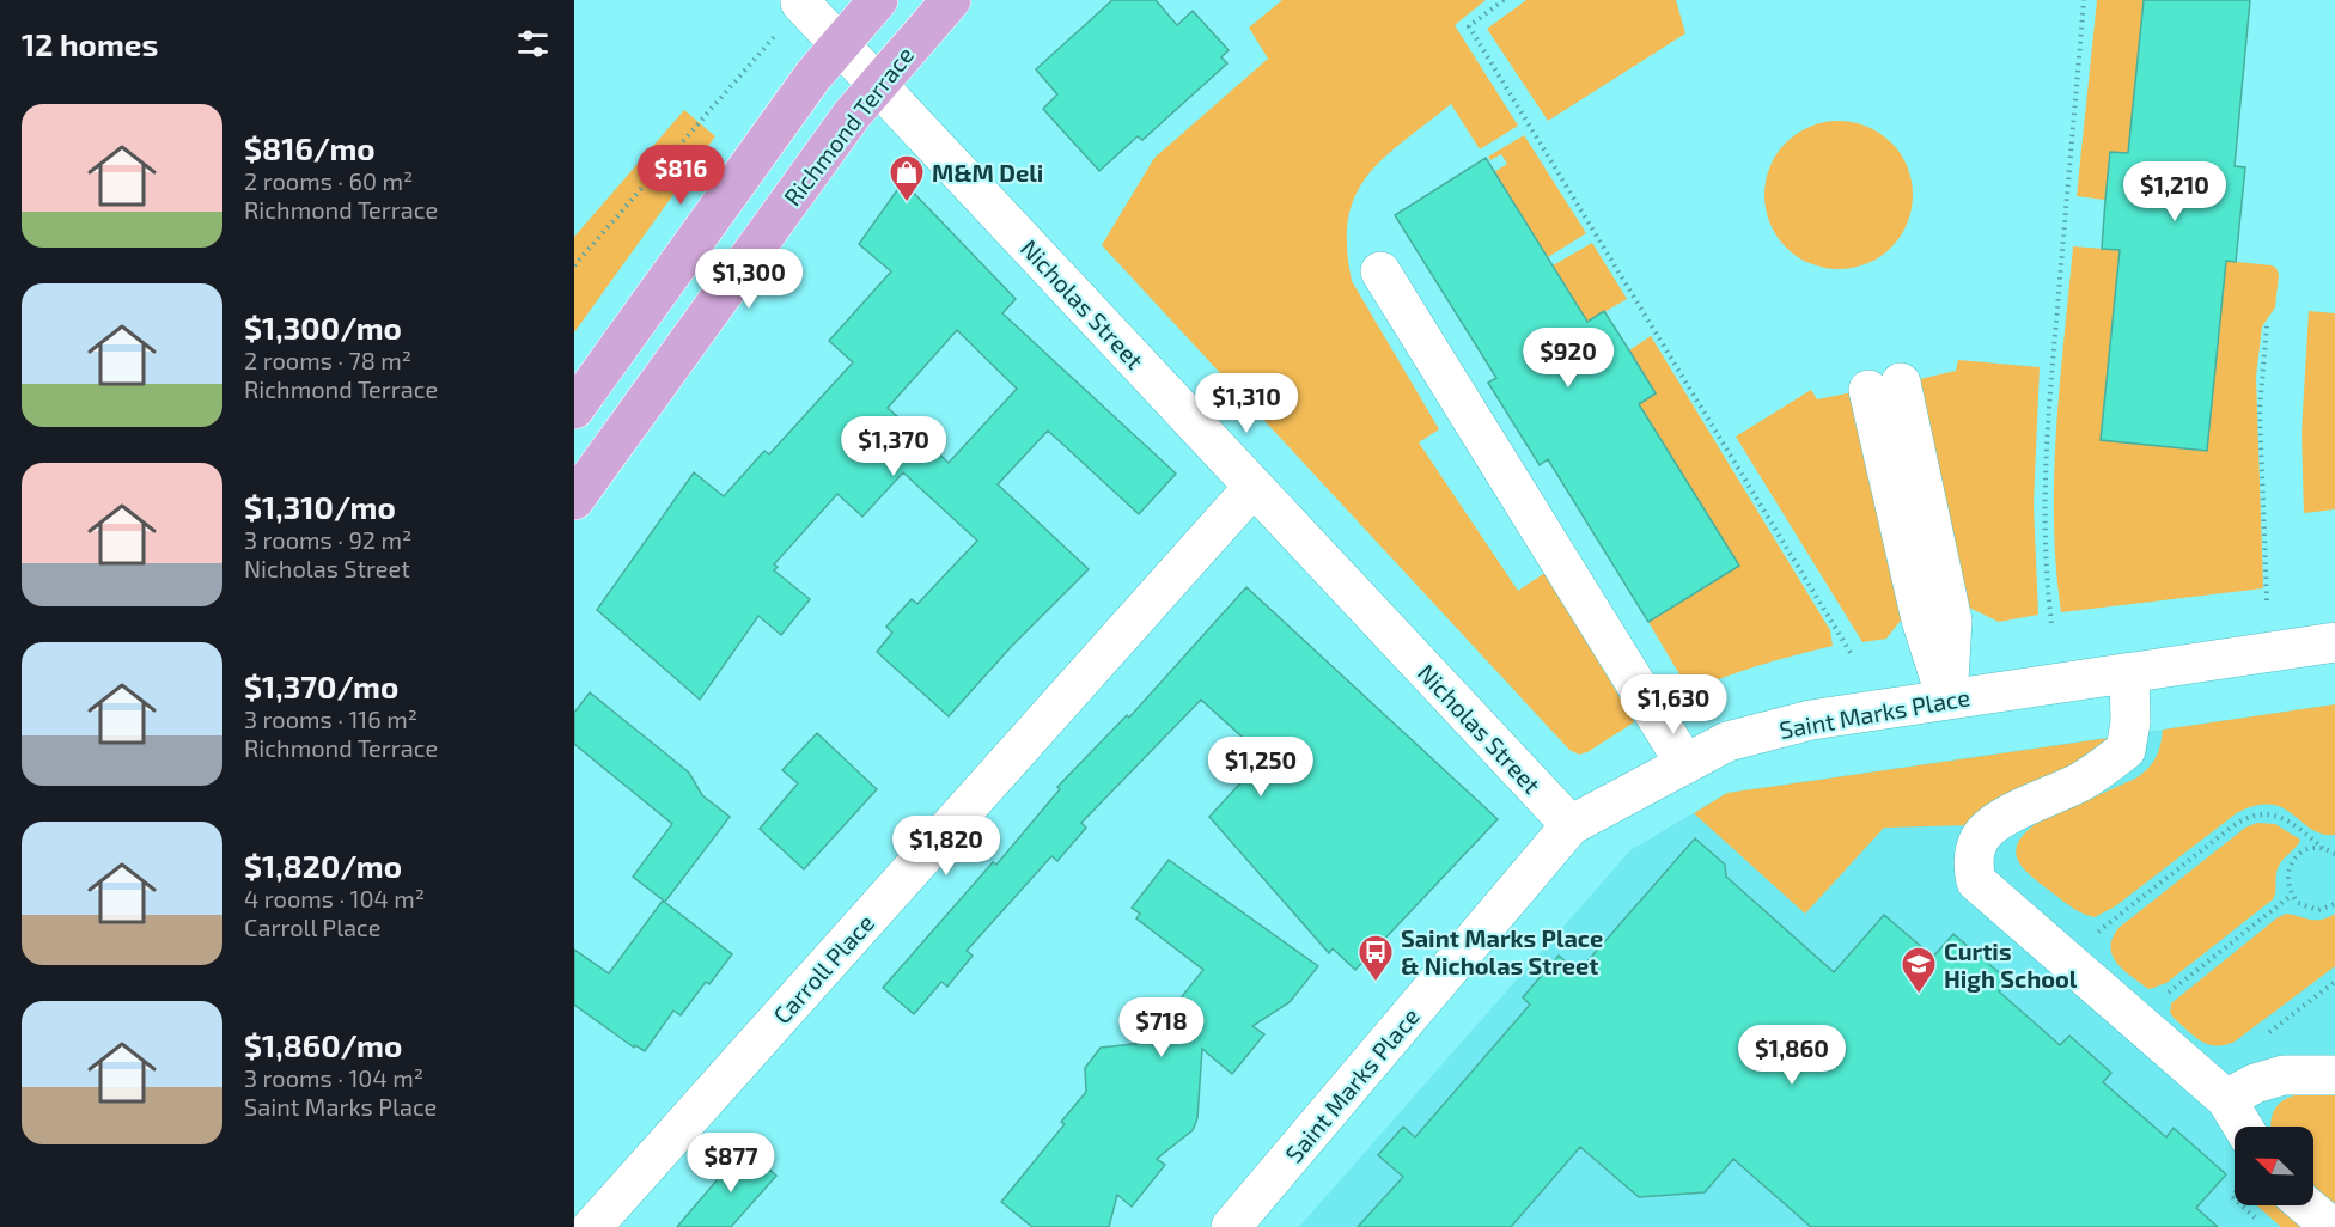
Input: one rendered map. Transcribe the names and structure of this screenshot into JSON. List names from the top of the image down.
{
  "streets": {
    "main road": ["Richmond Terrace"],
    "street": ["Nicholas Street", "Saint Marks Place", "Carroll Place"]
  },
  "crossings": [
    ["Richmond Terrace", "Nicholas Street"],
    ["Nicholas Street", "Saint Marks Place"],
    ["Nicholas Street", "Carroll Place"]
  ],
  "places": {
    "shop": ["M&M Deli"],
    "bus stop": ["Saint Marks Place & Nicholas Street"],
    "school or university": ["Curtis High School"]
  },
  "north": "top left",
  "page": {
    "heading": "12 homes",
    "list": [
      {
        "name": "$816/mo",
        "note": "2 rooms · 60 m² · Richmond Terrace"
      },
      {
        "name": "$1,300/mo",
        "note": "2 rooms · 78 m² · Richmond Terrace"
      },
      {
        "name": "$1,310/mo",
        "note": "3 rooms · 92 m² · Nicholas Street"
      },
      {
        "name": "$1,370/mo",
        "note": "3 rooms · 116 m² · Richmond Terrace"
      },
      {
        "name": "$1,820/mo",
        "note": "4 rooms · 104 m² · Carroll Place"
      },
      {
        "name": "$1,860/mo",
        "note": "3 rooms · 104 m² · Saint Marks Place"
      }
    ],
    "price": [
      "$816",
      "$1,210",
      "$1,300",
      "$920",
      "$1,310",
      "$1,370",
      "$1,630",
      "$1,250",
      "$1,820",
      "$718",
      "$1,860",
      "$877"
    ]
  }
}
